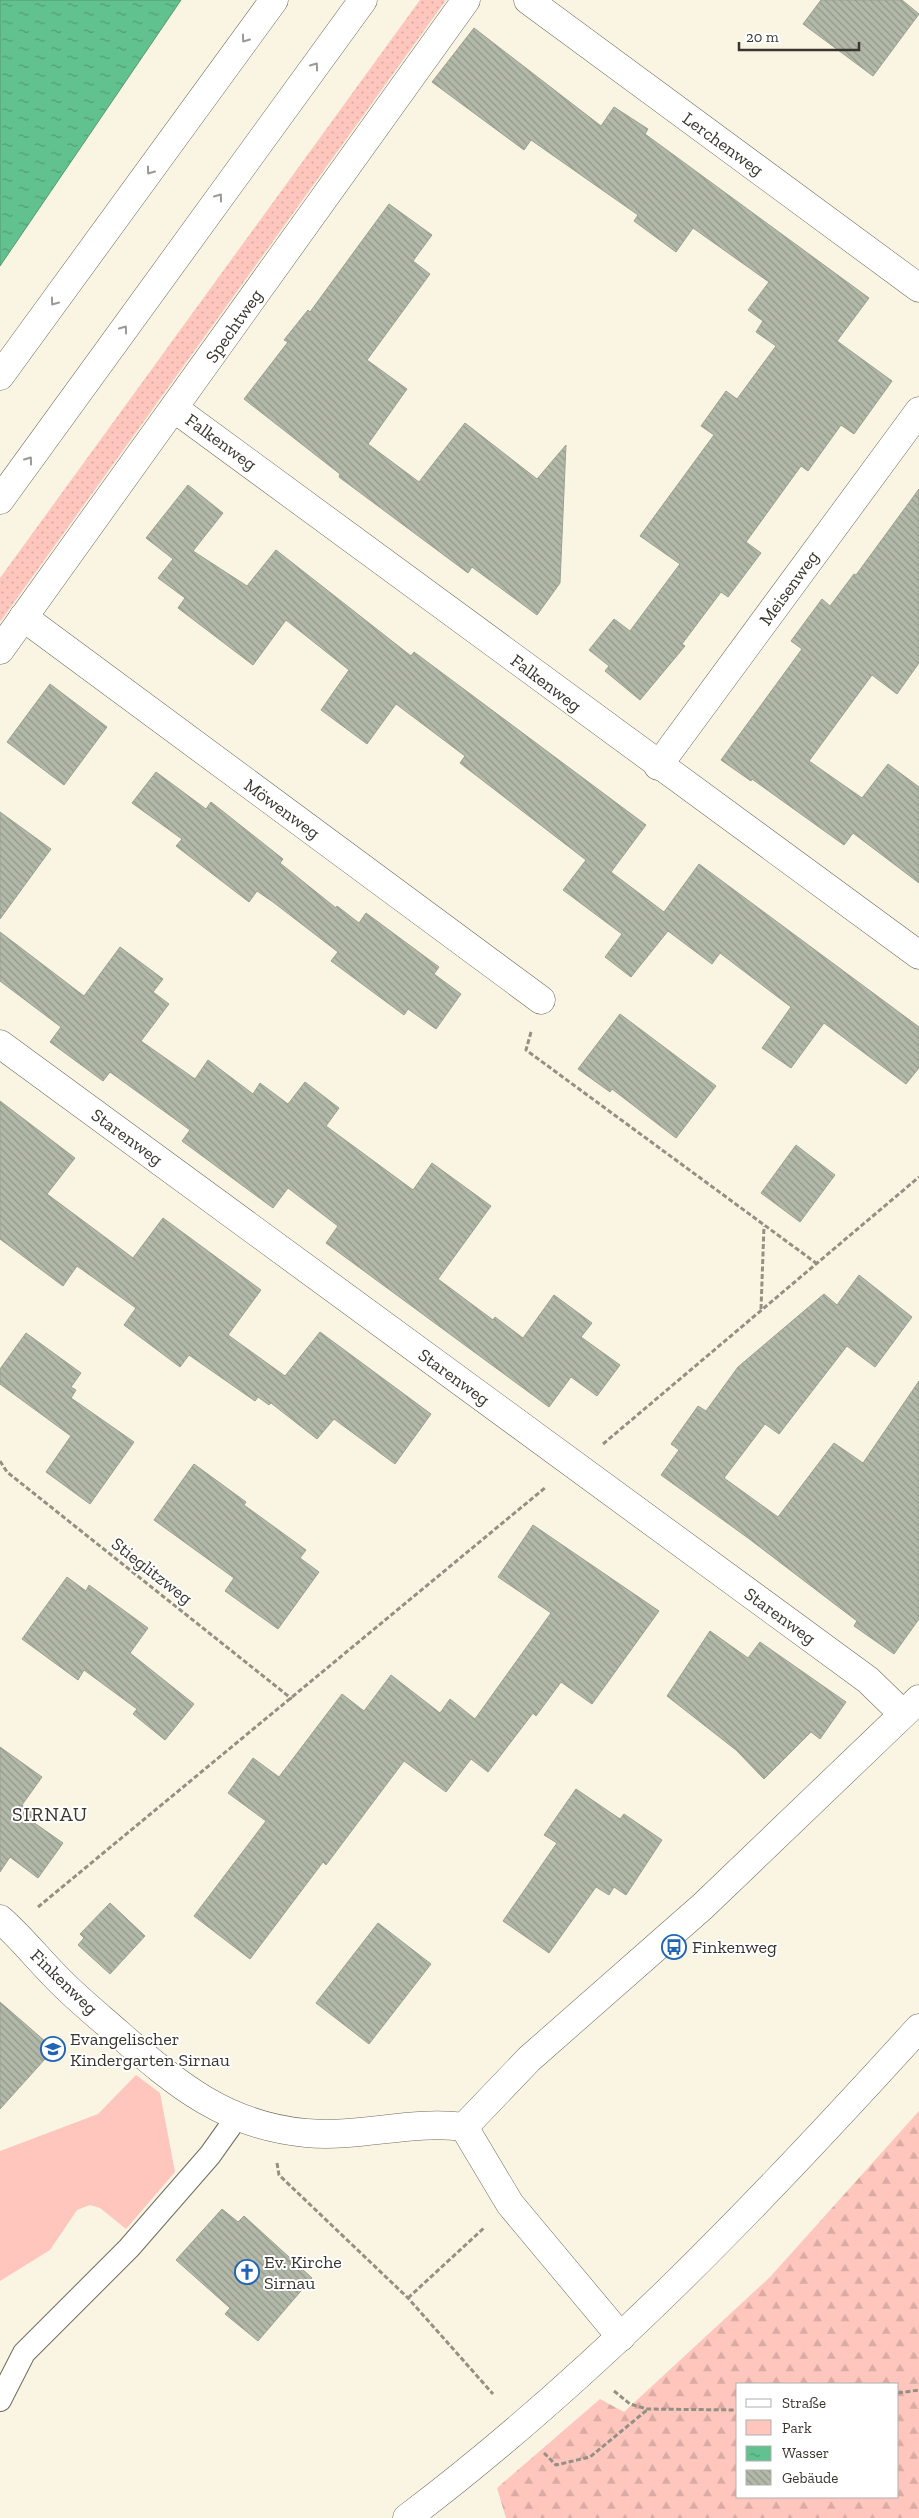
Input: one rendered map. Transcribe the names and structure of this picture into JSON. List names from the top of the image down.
{
  "streets": {
    "main road": [
      "Lerchenweg",
      "Spechtweg",
      "Falkenweg",
      "Meisenweg",
      "Möwenweg",
      "Starenweg",
      "Finkenweg"
    ],
    "path": ["Stieglitzweg"]
  },
  "crossings": [
    ["Spechtweg", "Falkenweg"],
    ["Spechtweg", "Möwenweg"],
    ["Falkenweg", "Meisenweg"]
  ],
  "districts": ["SIRNAU"],
  "places": {
    "bus stop": ["Finkenweg"],
    "school or university": ["Evangelischer Kindergarten Sirnau"],
    "church": ["Ev. Kirche Sirnau"]
  },
  "legend": [
    "Straße",
    "Park",
    "Wasser",
    "Gebäude"
  ],
  "scale_bar": "20 m"
}
